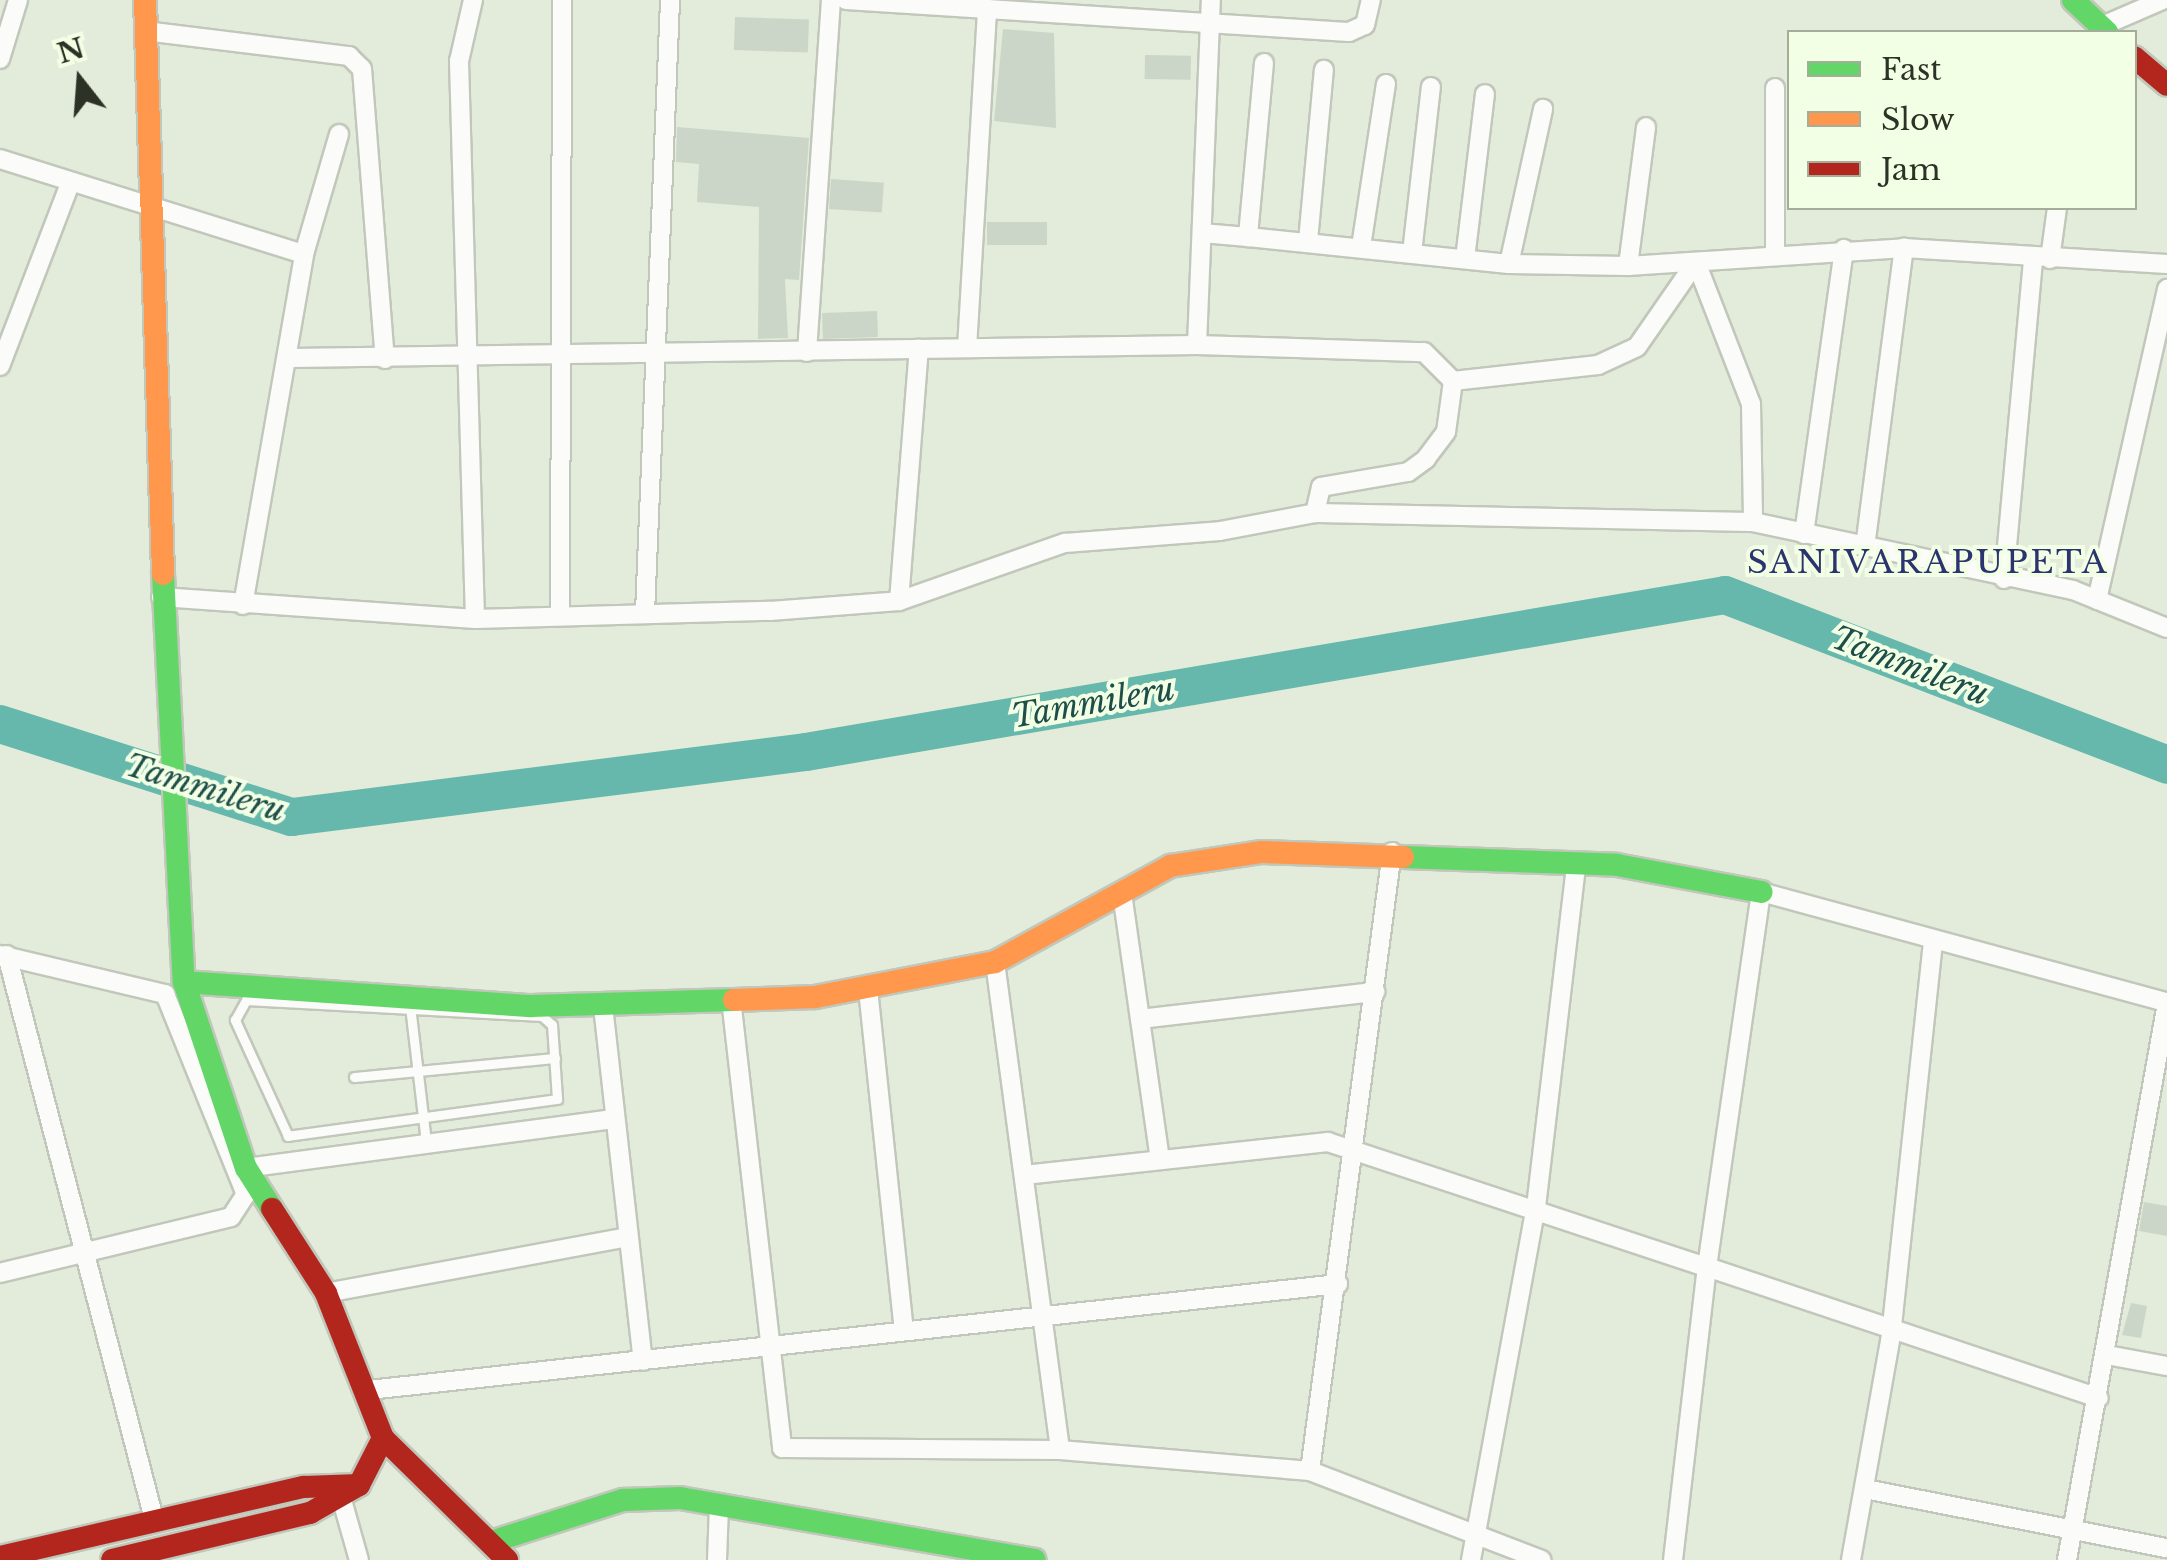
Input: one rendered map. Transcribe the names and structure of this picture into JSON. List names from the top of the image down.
{
  "districts": ["SANIVARAPUPETA"],
  "water": ["Tammileru"],
  "legend": ["Fast", "Slow", "Jam"],
  "north": "top"
}
